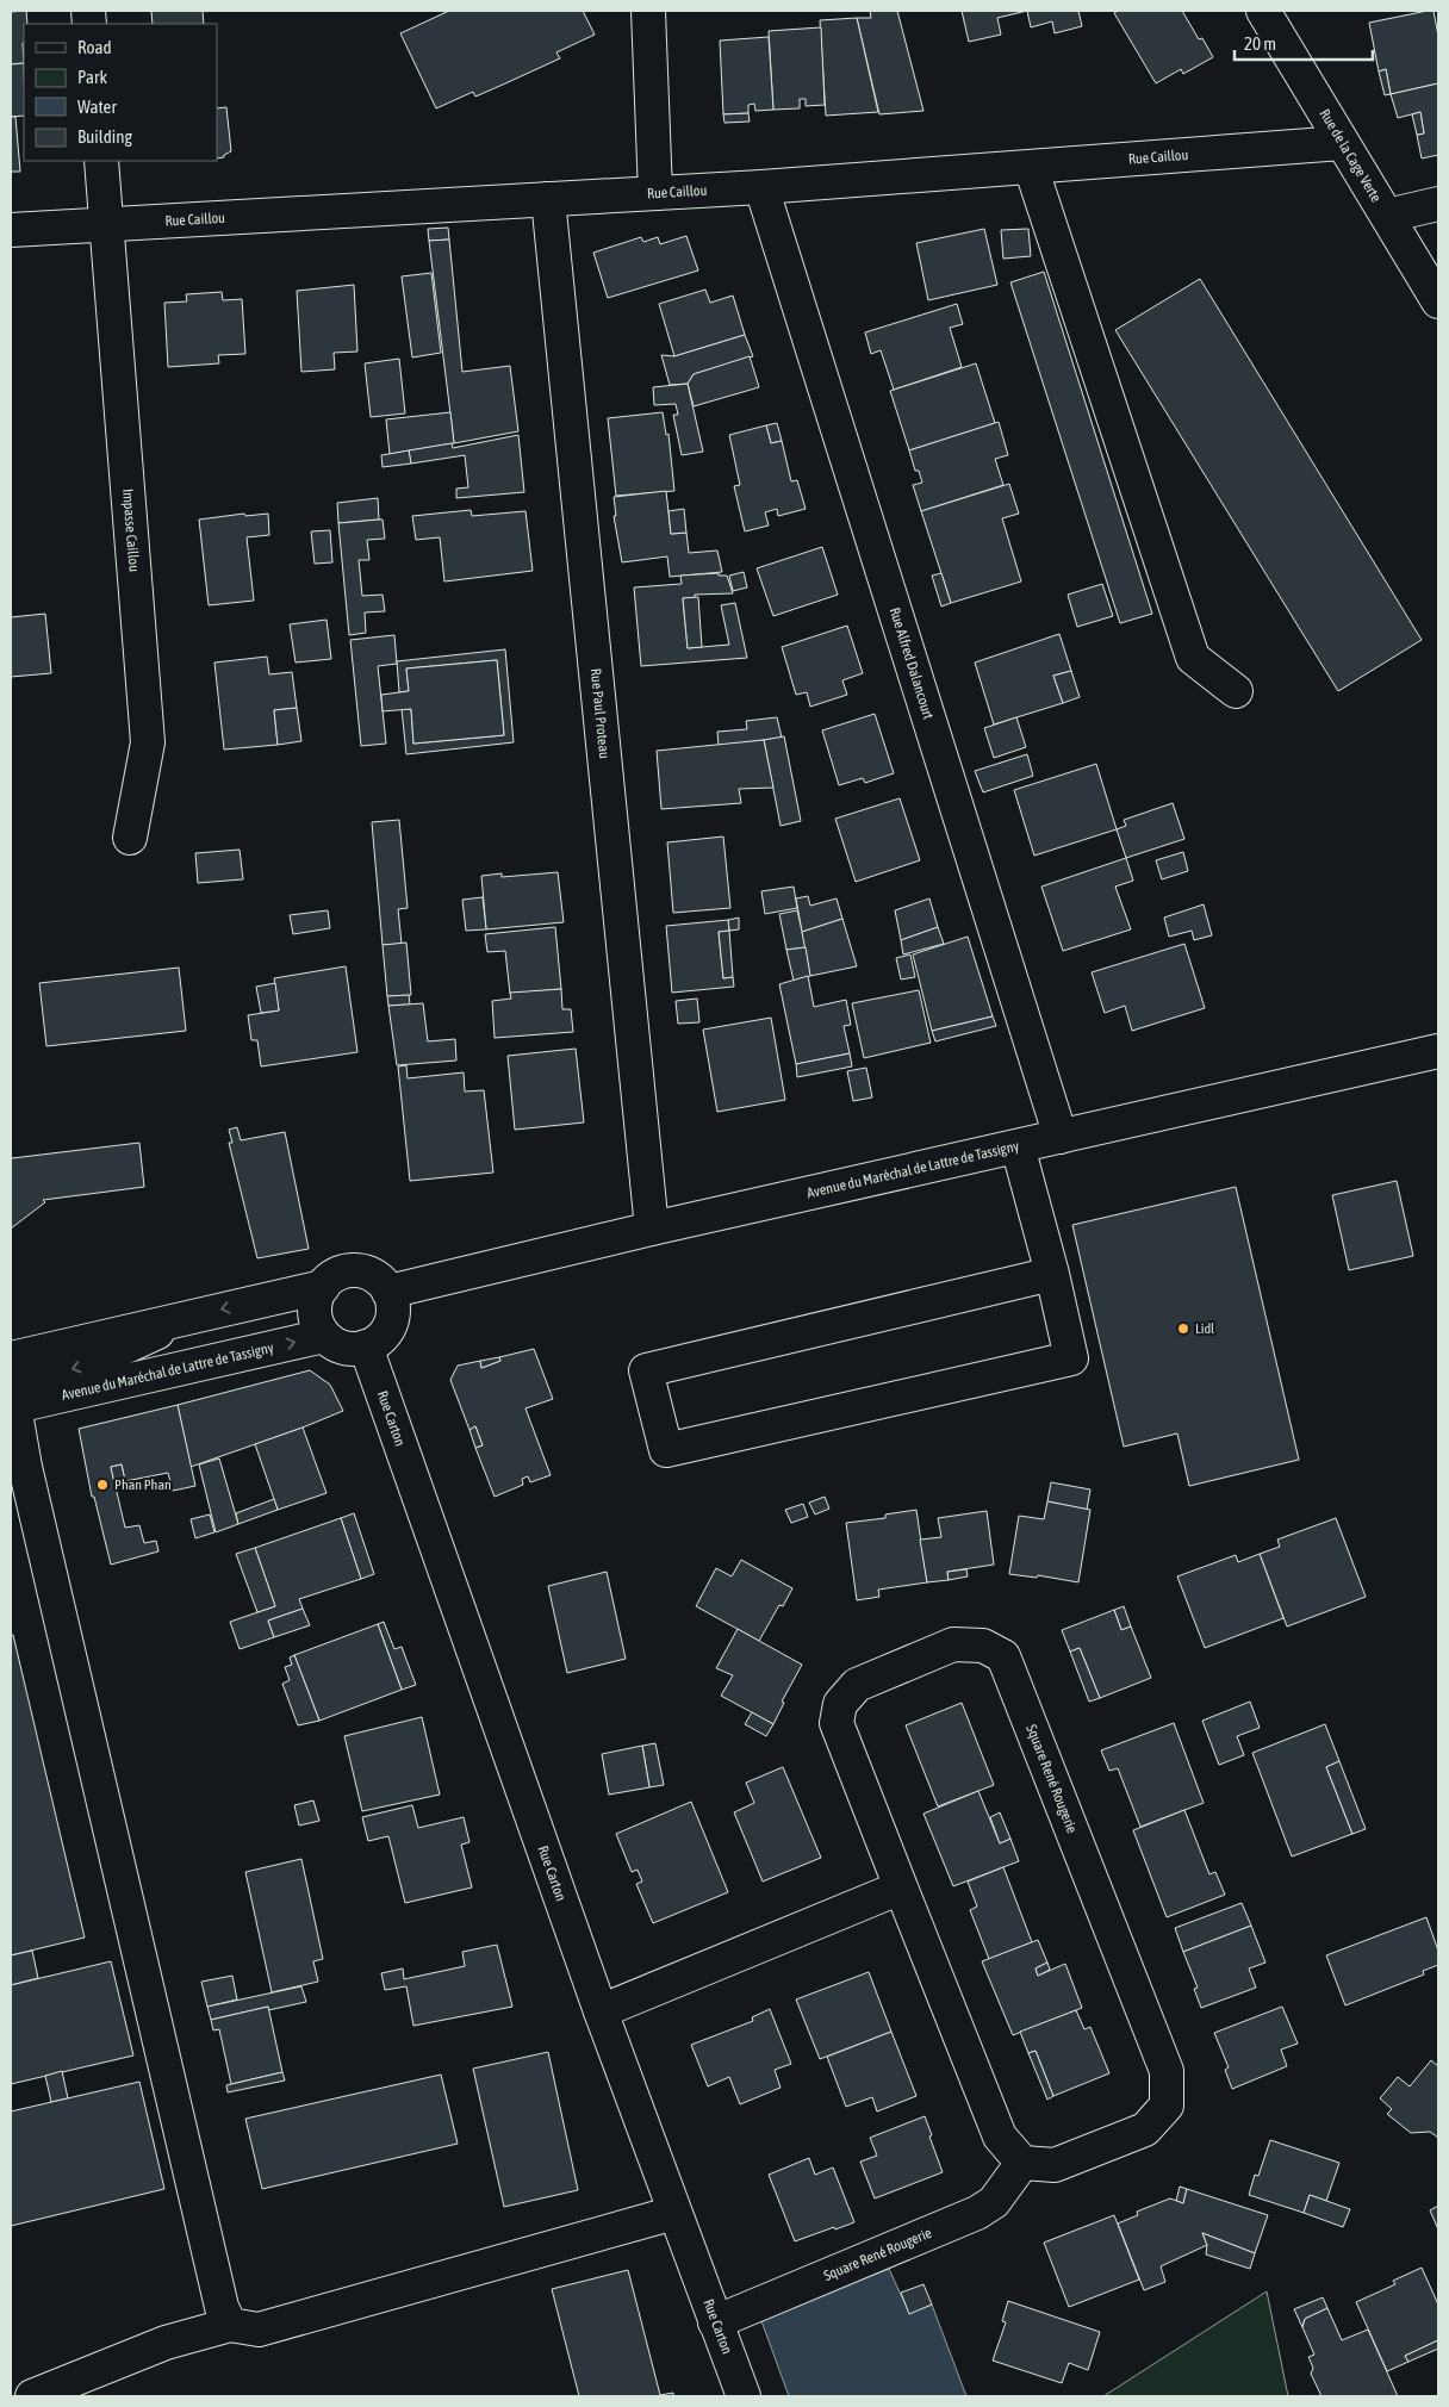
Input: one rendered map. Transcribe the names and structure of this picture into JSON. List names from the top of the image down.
{
  "streets": {
    "street": [
      "Rue de la Cage Verte",
      "Rue Caillou",
      "Impasse Caillou",
      "Rue Alfred Dalancourt",
      "Rue Paul Proteau",
      "Avenue du Maréchal de Lattre de Tassigny",
      "Rue Carton",
      "Square René Rougerie"
    ]
  },
  "crossings": [
    ["Rue de la Cage Verte", "Rue Caillou"],
    ["Rue Caillou", "Impasse Caillou"],
    ["Rue Caillou", "Rue Alfred Dalancourt"],
    ["Rue Caillou", "Rue Paul Proteau"],
    ["Rue Alfred Dalancourt", "Avenue du Maréchal de Lattre de Tassigny"],
    ["Rue Paul Proteau", "Avenue du Maréchal de Lattre de Tassigny"],
    ["Avenue du Maréchal de Lattre de Tassigny", "Rue Carton"],
    ["Rue Carton", "Square René Rougerie"]
  ],
  "places": ["Lidl", "Phan Phan"],
  "legend": [
    "Road",
    "Park",
    "Water",
    "Building"
  ],
  "scale_bar": "20 m"
}
